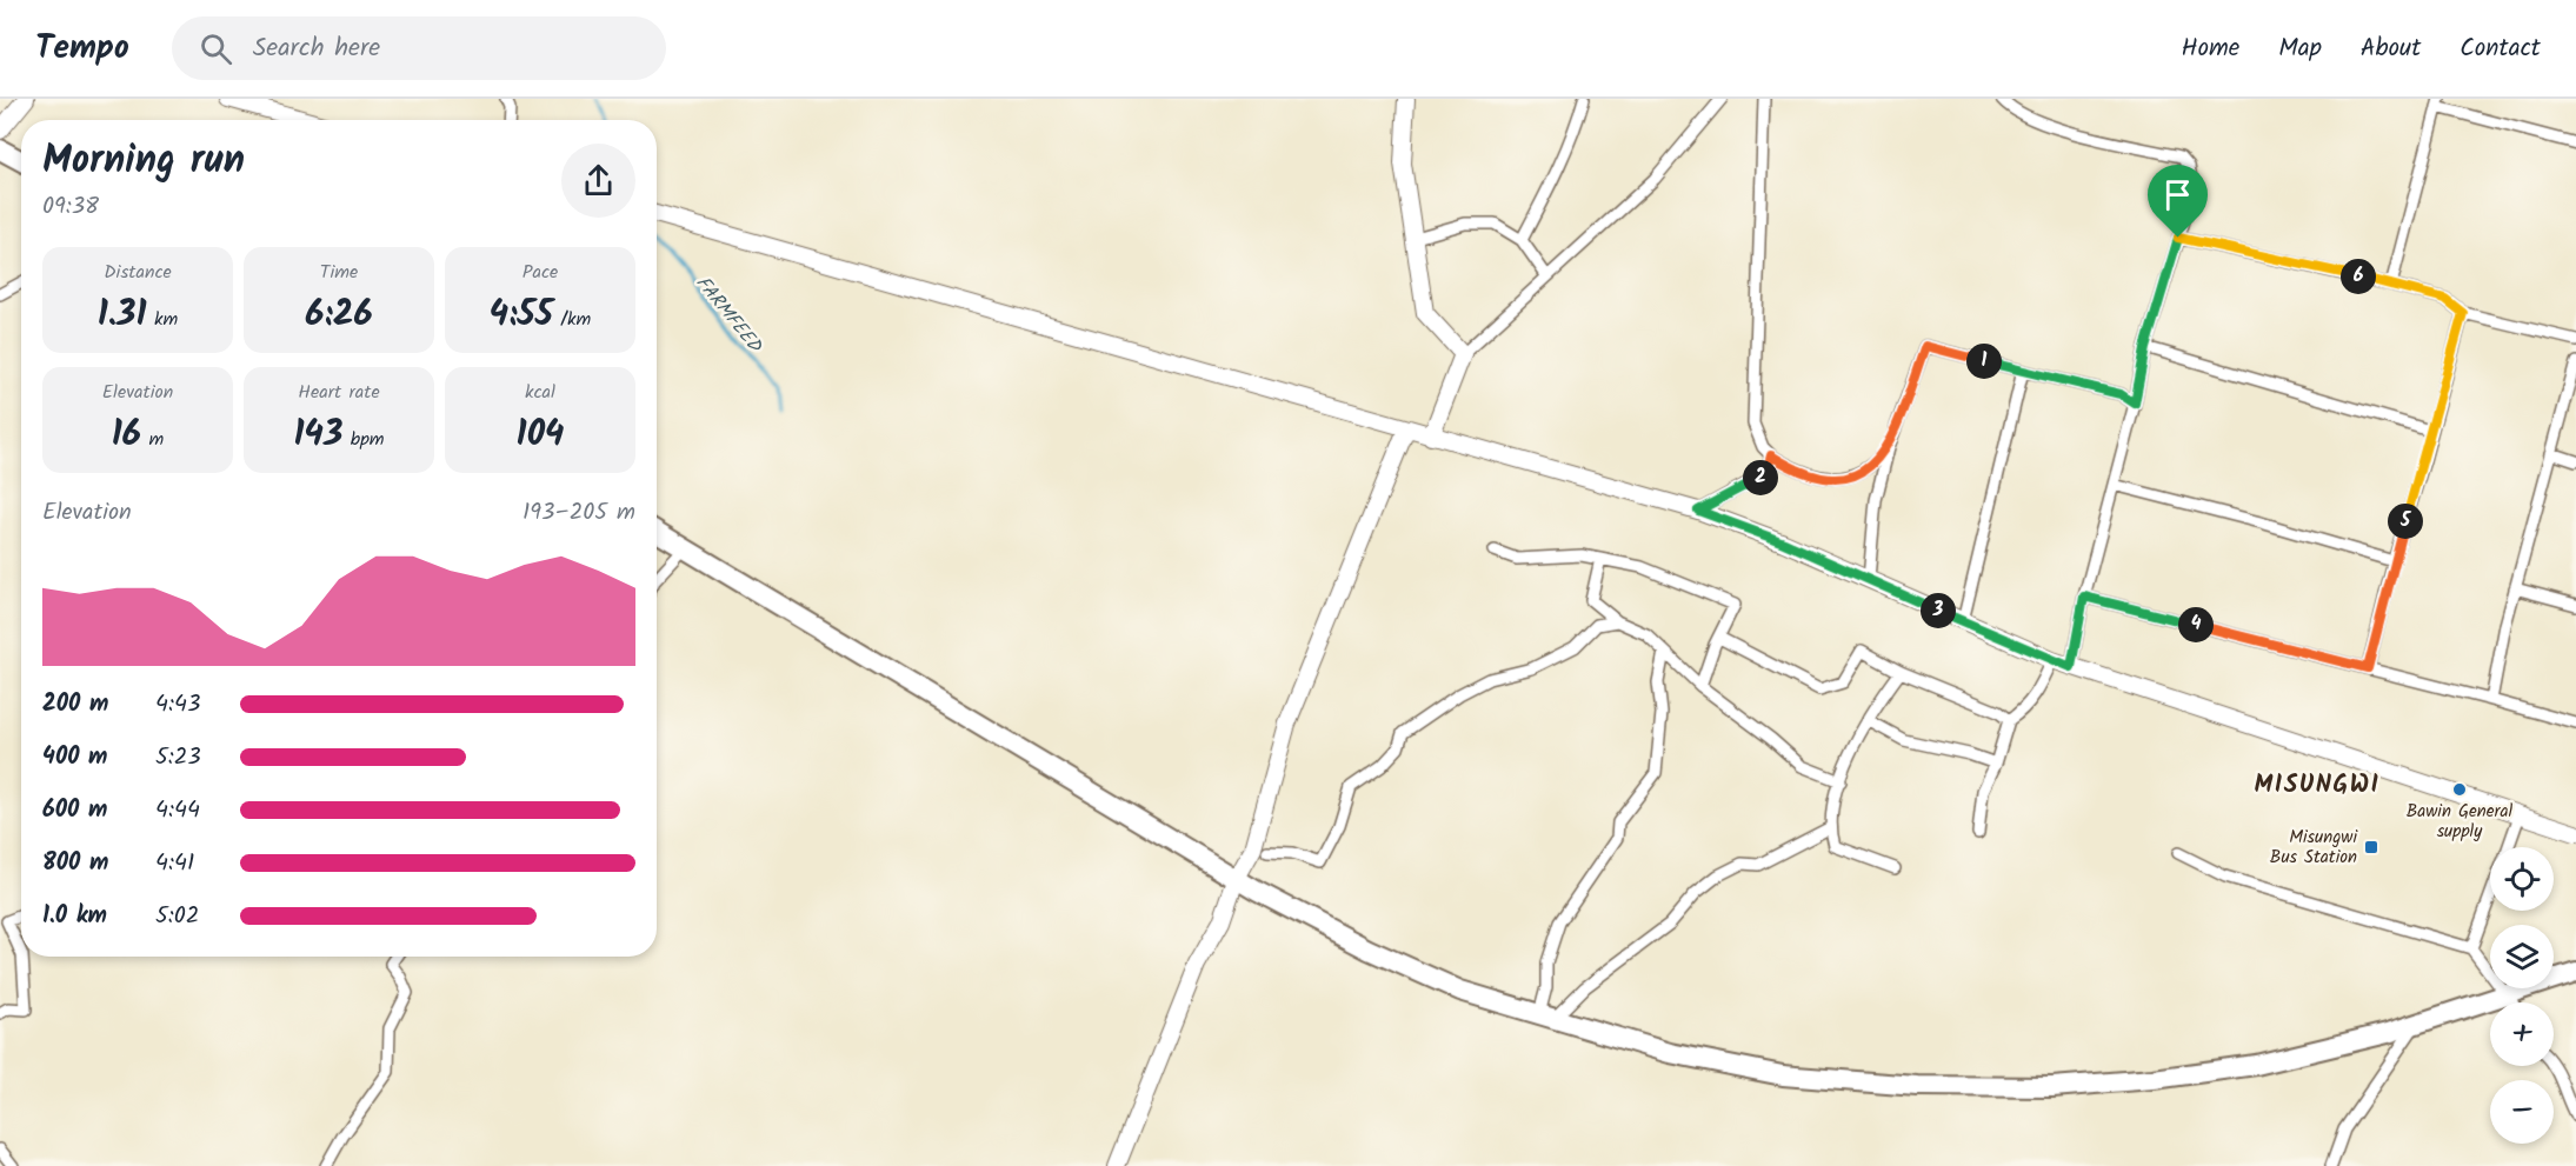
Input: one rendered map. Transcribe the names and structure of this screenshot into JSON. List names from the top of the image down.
{
  "districts": ["MISUNGWI"],
  "water": ["FARMFEED"],
  "places": {
    "other": ["Bawin General supply"],
    "transit": ["Misungwi Bus Station"]
  },
  "page": {
    "header": "Tempo",
    "search": "Search here",
    "nav": [
      "Home",
      "Map",
      "About",
      "Contact"
    ],
    "heading": ["Morning run", "09:38"],
    "stats": [
      ["Distance", "1.31 km"],
      ["Time", "6:26"],
      ["Pace", "4:55 /km"],
      ["Elevation", "16 m"],
      ["Heart rate", "143 bpm"],
      ["kcal", "104"]
    ],
    "pins": [
      "6",
      "1",
      "2",
      "5",
      "3",
      "4"
    ],
    "chart": ["Elevation", "193–205 m"],
    "list": [
      {
        "name": "200 m",
        "note": "4:43"
      },
      {
        "name": "400 m",
        "note": "5:23"
      },
      {
        "name": "600 m",
        "note": "4:44"
      },
      {
        "name": "800 m",
        "note": "4:41"
      },
      {
        "name": "1.0 km",
        "note": "5:02"
      }
    ],
    "map_buttons": ["+", "−"]
  }
}
